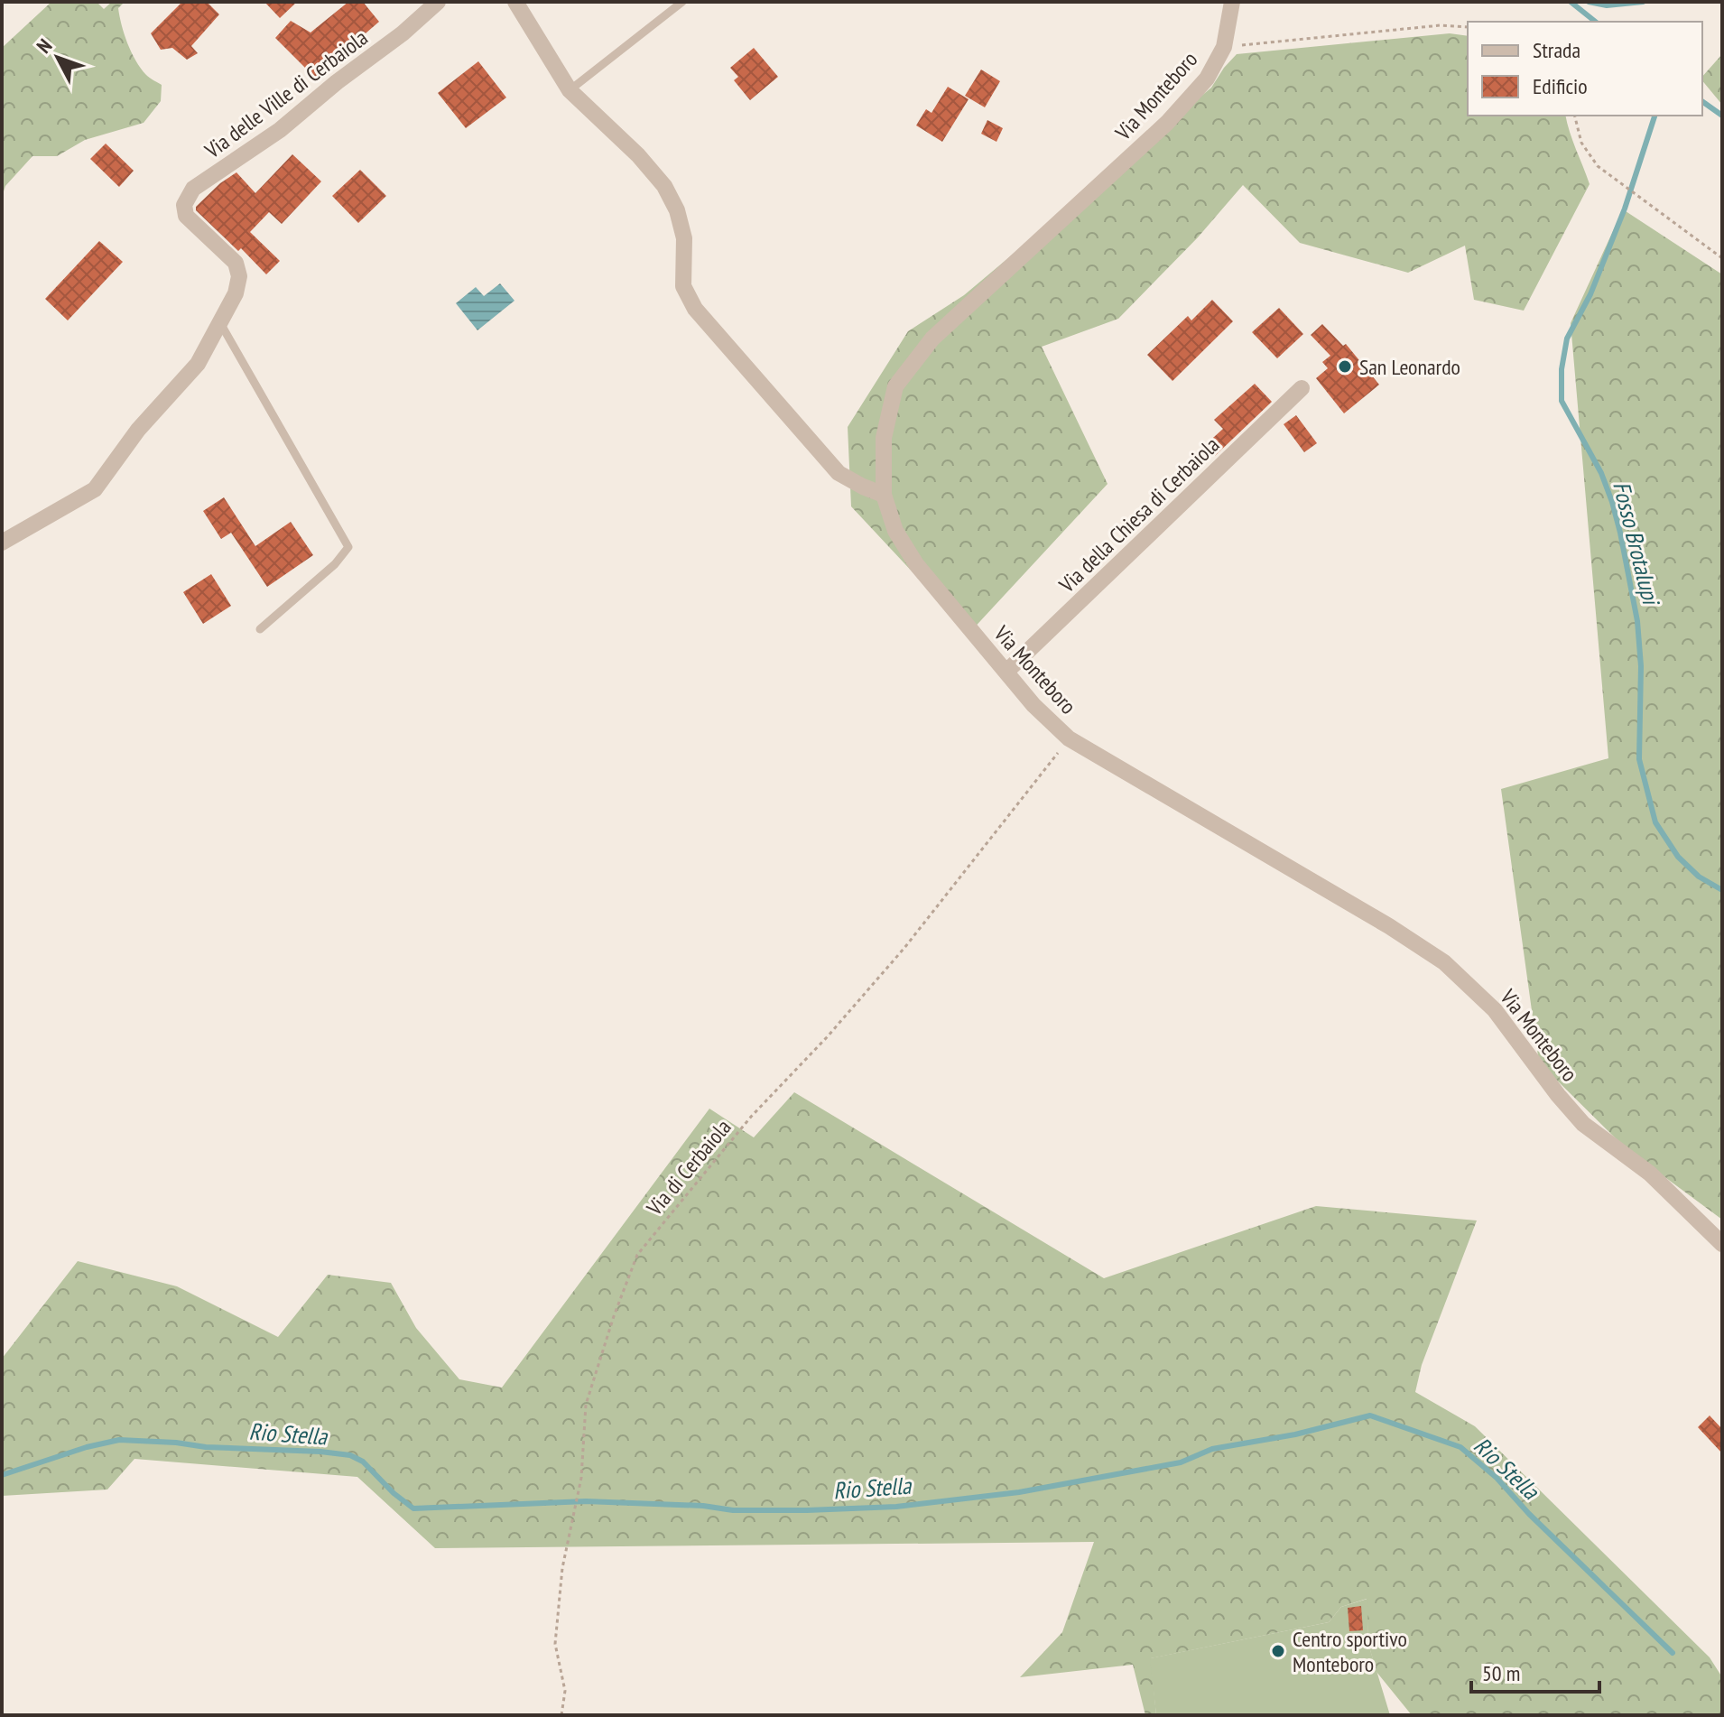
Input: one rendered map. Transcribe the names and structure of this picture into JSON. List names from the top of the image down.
{
  "streets": {
    "street": ["Via delle Ville di Cerbaiola", "Via Monteboro", "Via della Chiesa di Cerbaiola"],
    "path": ["Via di Cerbaiola"]
  },
  "crossings": [
    ["Via Monteboro", "Via della Chiesa di Cerbaiola"],
    ["Via Monteboro", "Via di Cerbaiola"]
  ],
  "water": ["Fosso Brotalupi", "Rio Stella"],
  "places": ["San Leonardo", "Centro sportivo Monteboro"],
  "legend": ["Strada", "Edificio"],
  "scale_bar": "50 m",
  "north": "top left"
}
